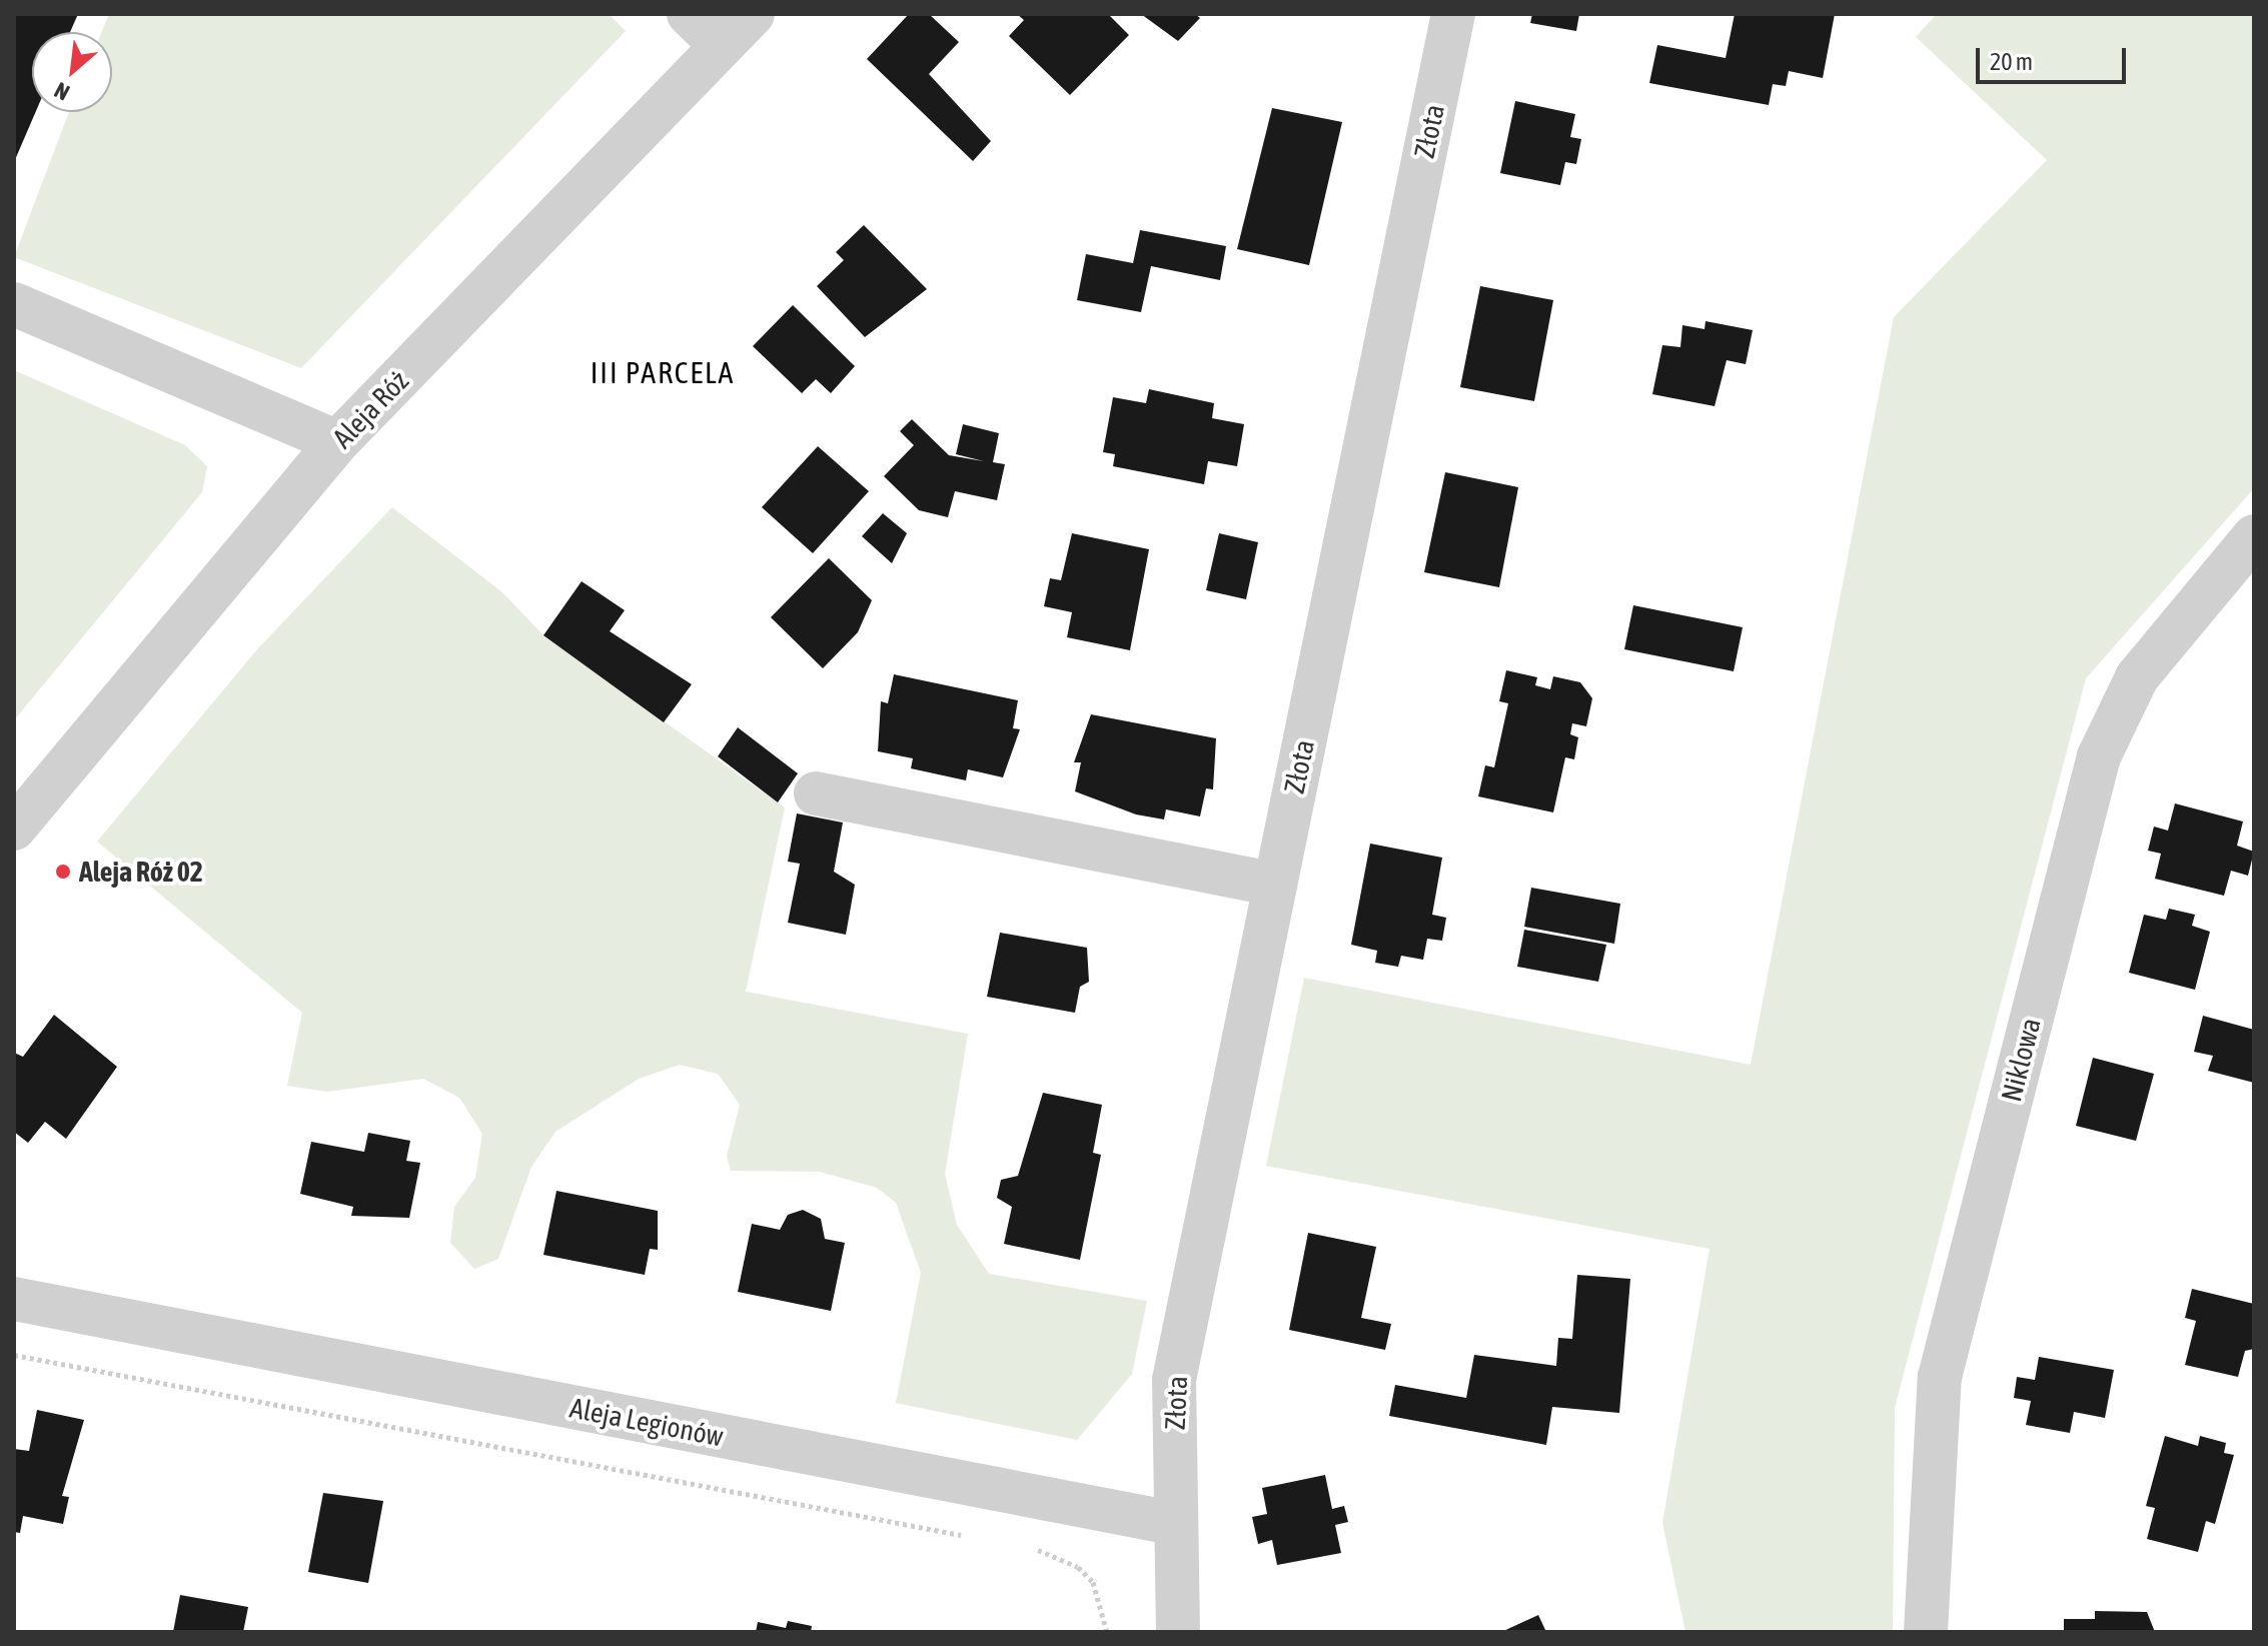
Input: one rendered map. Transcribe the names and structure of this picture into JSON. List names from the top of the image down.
{
  "streets": {
    "street": [
      "Złota",
      "Aleja Róż",
      "Niklowa",
      "Aleja Legionów"
    ]
  },
  "crossings": [
    ["Złota", "Aleja Legionów"]
  ],
  "districts": ["III PARCELA"],
  "places": ["Aleja Róż 02"],
  "scale_bar": "20 m",
  "north": "bottom left"
}
